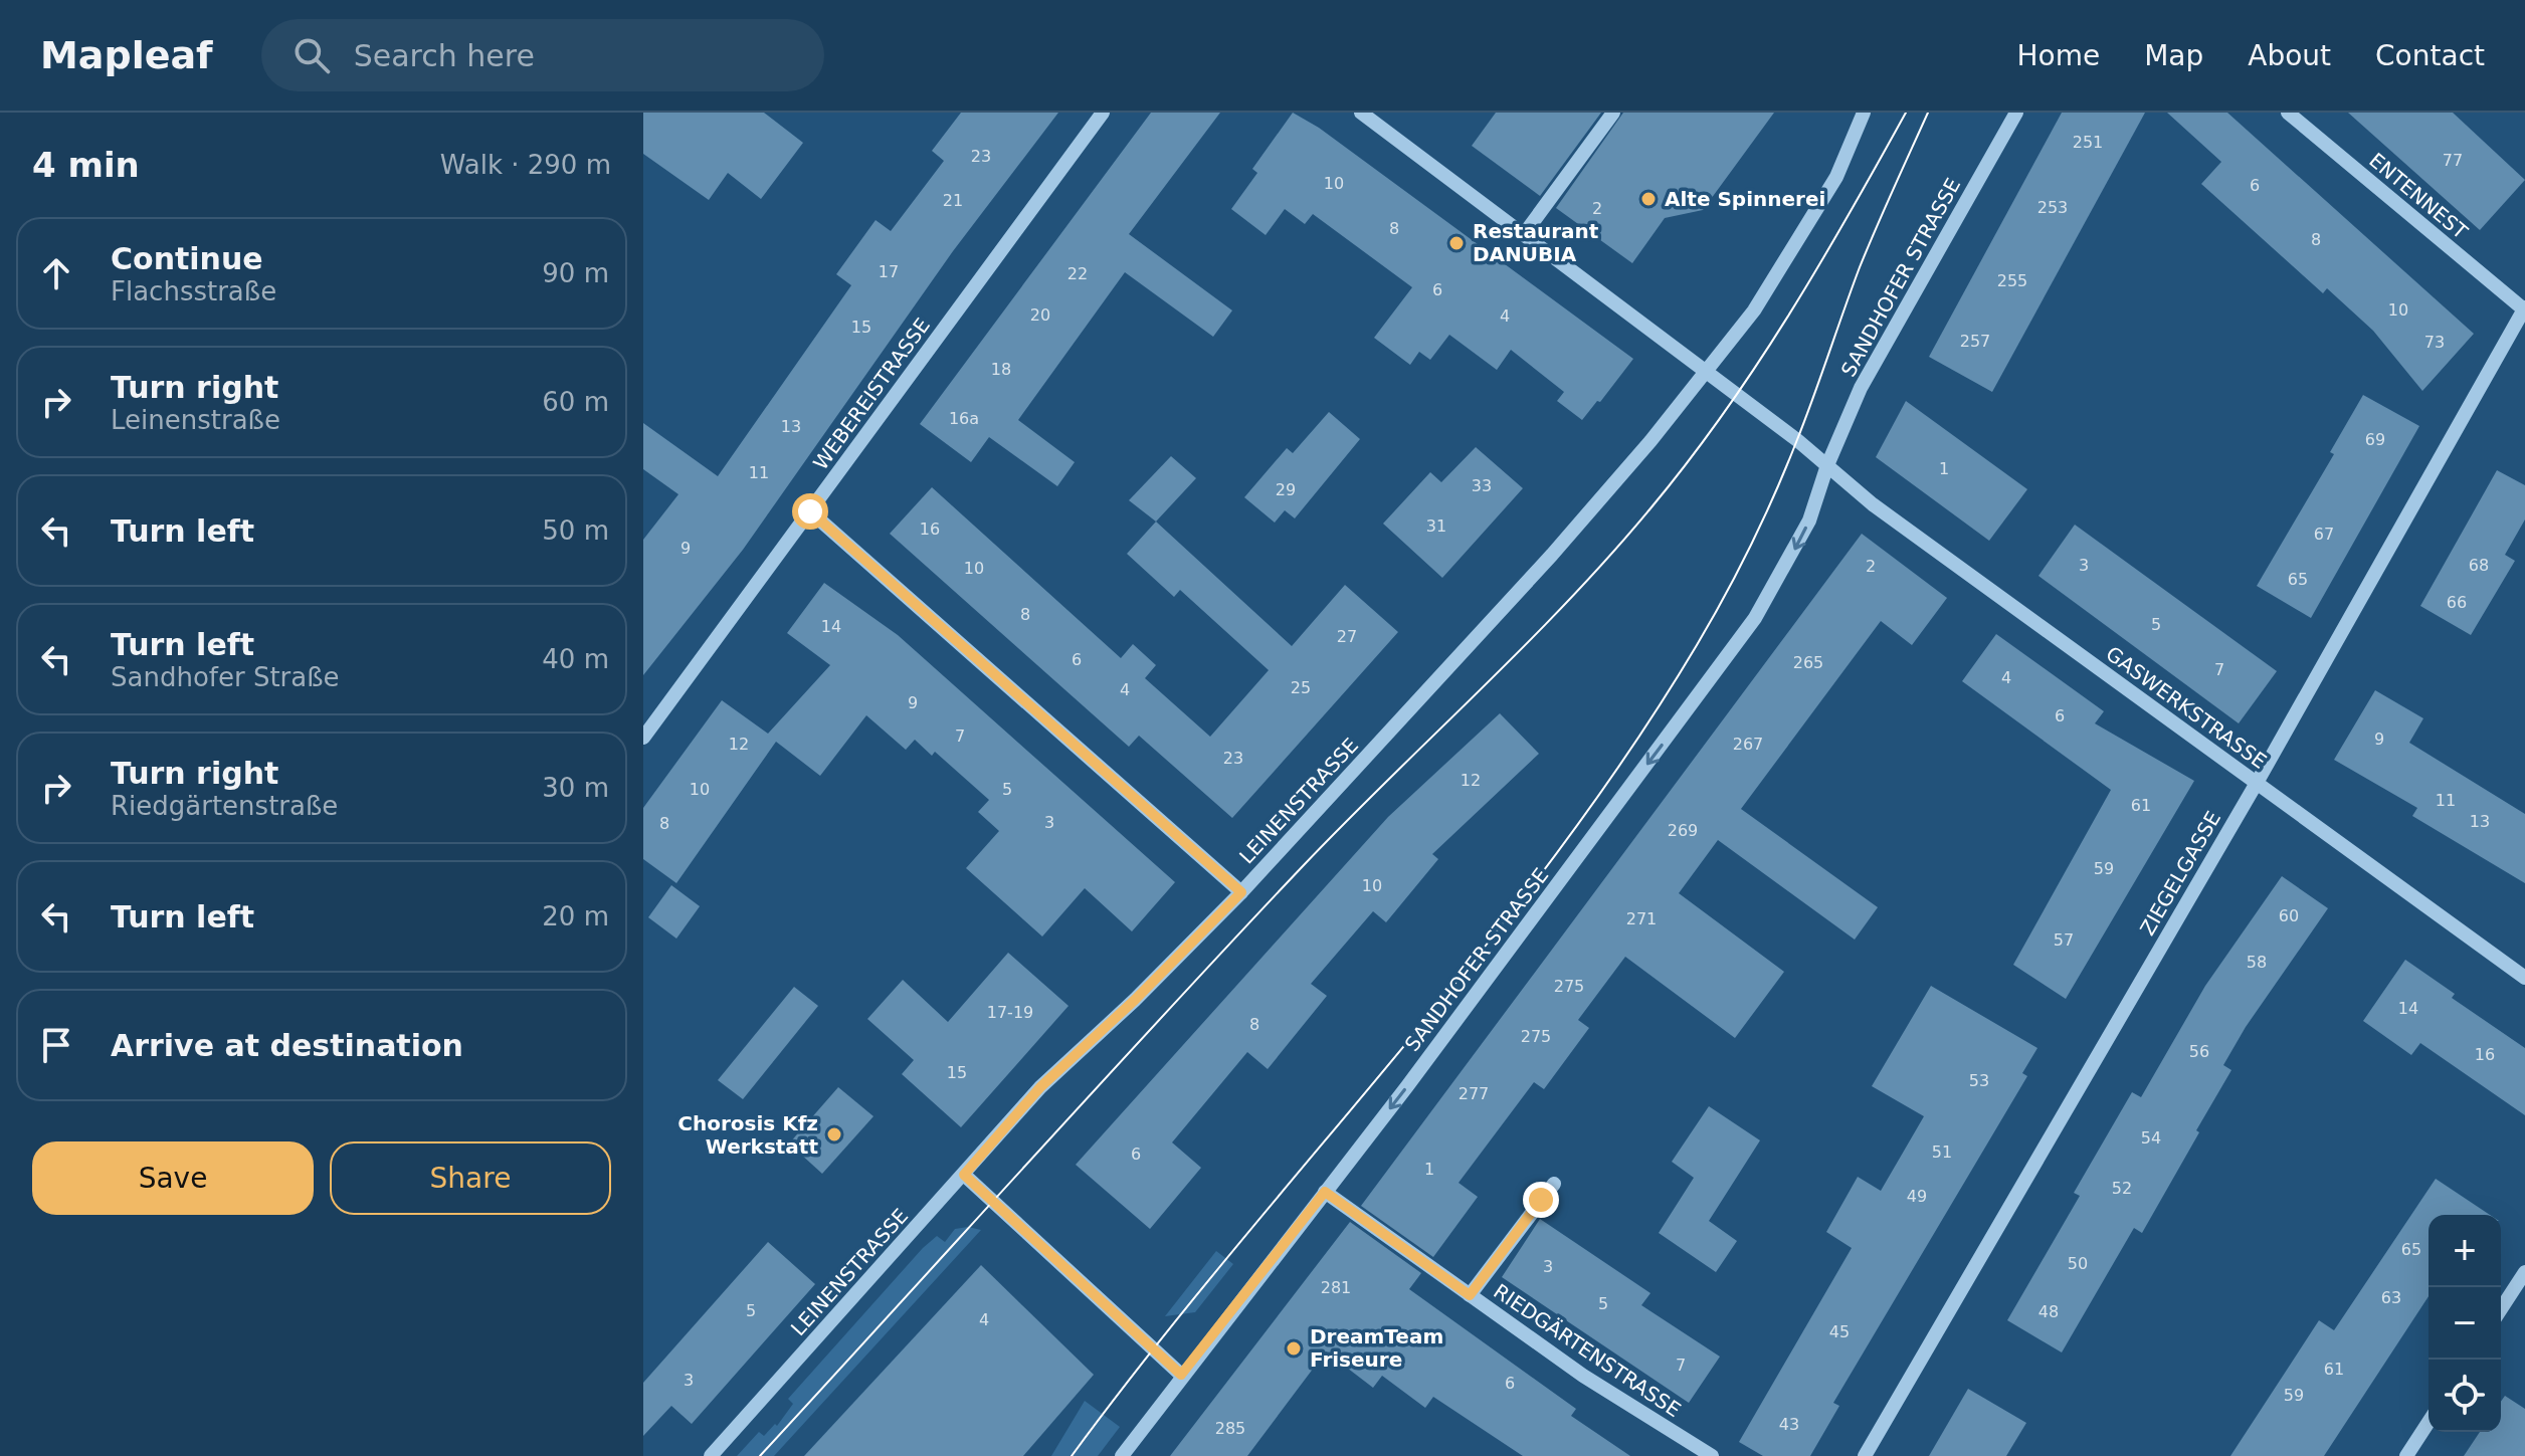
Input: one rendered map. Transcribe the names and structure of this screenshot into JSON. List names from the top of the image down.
{
  "streets": {
    "street": [
      "ENTENNEST",
      "SANDHOFER STRASSE",
      "WEBEREISTRASSE",
      "GASWERKSTRASSE",
      "LEINENSTRASSE",
      "ZIEGELGASSE",
      "RIEDGÄRTENSTRASSE"
    ]
  },
  "crossings": [
    ["ENTENNEST", "ZIEGELGASSE"],
    ["SANDHOFER STRASSE", "GASWERKSTRASSE"],
    ["SANDHOFER STRASSE", "RIEDGÄRTENSTRASSE"],
    ["GASWERKSTRASSE", "ZIEGELGASSE"]
  ],
  "one_way": ["SANDHOFER STRASSE"],
  "places": [
    "Alte Spinnerei",
    "Restaurant DANUBIA",
    "Chorosis Kfz Werkstatt",
    "DreamTeam Friseure"
  ],
  "house_numbers": [
    "251",
    "23",
    "77",
    "10",
    "6",
    "21",
    "253",
    "2",
    "8",
    "8",
    "17",
    "22",
    "255",
    "6",
    "10",
    "20",
    "4",
    "15",
    "257",
    "73",
    "18",
    "16a",
    "13",
    "69",
    "1",
    "11",
    "33",
    "29",
    "31",
    "16",
    "67",
    "9",
    "3",
    "68",
    "2",
    "10",
    "65",
    "66",
    "8",
    "5",
    "14",
    "27",
    "6",
    "265",
    "7",
    "4",
    "25",
    "4",
    "9",
    "6",
    "7",
    "9",
    "12",
    "267",
    "23",
    "12",
    "10",
    "5",
    "11",
    "61",
    "13",
    "3",
    "8",
    "269",
    "59",
    "10",
    "60",
    "271",
    "57",
    "58",
    "275",
    "14",
    "17-19",
    "8",
    "275",
    "56",
    "16",
    "15",
    "53",
    "277",
    "54",
    "51",
    "6",
    "1",
    "52",
    "49",
    "65",
    "50",
    "3",
    "281",
    "63",
    "5",
    "5",
    "48",
    "4",
    "45",
    "7",
    "61",
    "3",
    "6",
    "59",
    "43",
    "285"
  ],
  "page": {
    "header": "Mapleaf",
    "search": "Search here",
    "nav": [
      "Home",
      "Map",
      "About",
      "Contact"
    ],
    "heading": ["4 min", "Walk · 290 m"],
    "list": [
      ["Continue", "Flachsstraße", "90 m"],
      ["Turn right", "Leinenstraße", "60 m"],
      ["Turn left", "50 m"],
      ["Turn left", "Sandhofer Straße", "40 m"],
      ["Turn right", "Riedgärtenstraße", "30 m"],
      ["Turn left", "20 m"],
      "Arrive at destination"
    ],
    "buttons": ["Save", "Share"],
    "map_buttons": ["+", "−"]
  }
}
